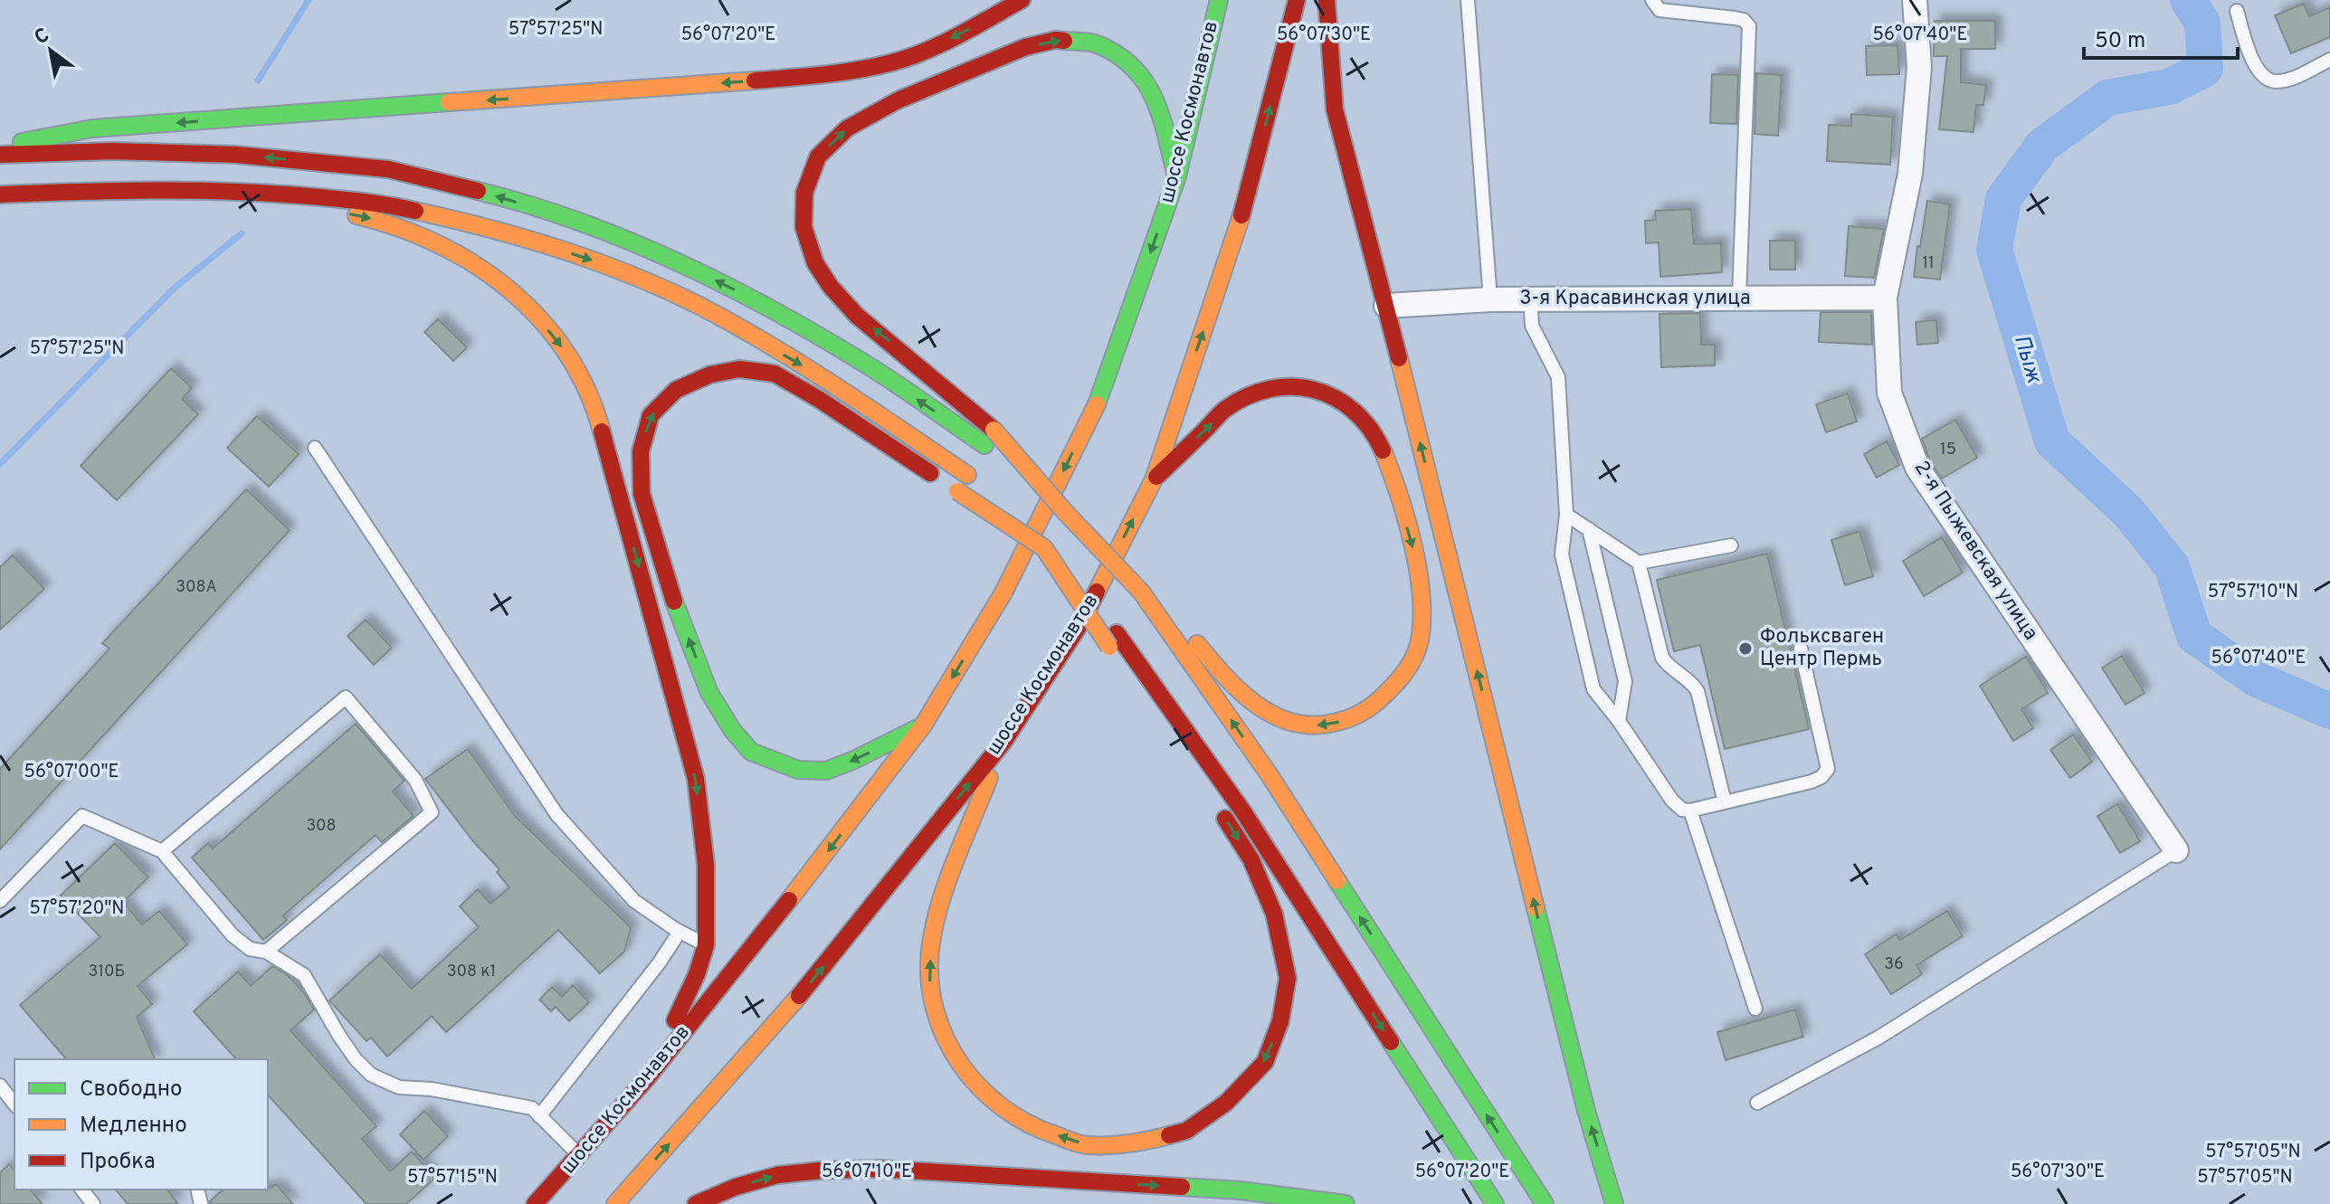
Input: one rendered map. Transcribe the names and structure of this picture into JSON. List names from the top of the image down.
{
  "streets": {
    "main road": ["шоссе Космонавтов"],
    "street": ["3-я Красавинская улица", "2-я Пыжевская улица"]
  },
  "crossings": [
    ["3-я Красавинская улица", "2-я Пыжевская улица"]
  ],
  "water": ["Пыж"],
  "places": ["Фольксваген Центр Пермь"],
  "house_numbers": [
    "11",
    "15",
    "308А",
    "308",
    "36",
    "310Б",
    "308 к1"
  ],
  "legend": ["Свободно", "Медленно", "Пробка"],
  "scale_bar": "50 m",
  "north": "top left",
  "coordinates": [
    "57°57'25\"N",
    "56°07'30\"E",
    "56°07'20\"E",
    "56°07'40\"E",
    "57°57'10\"N",
    "56°07'00\"E",
    "57°57'20\"N",
    "57°57'05\"N",
    "56°07'10\"E",
    "57°57'15\"N"
  ]
}
